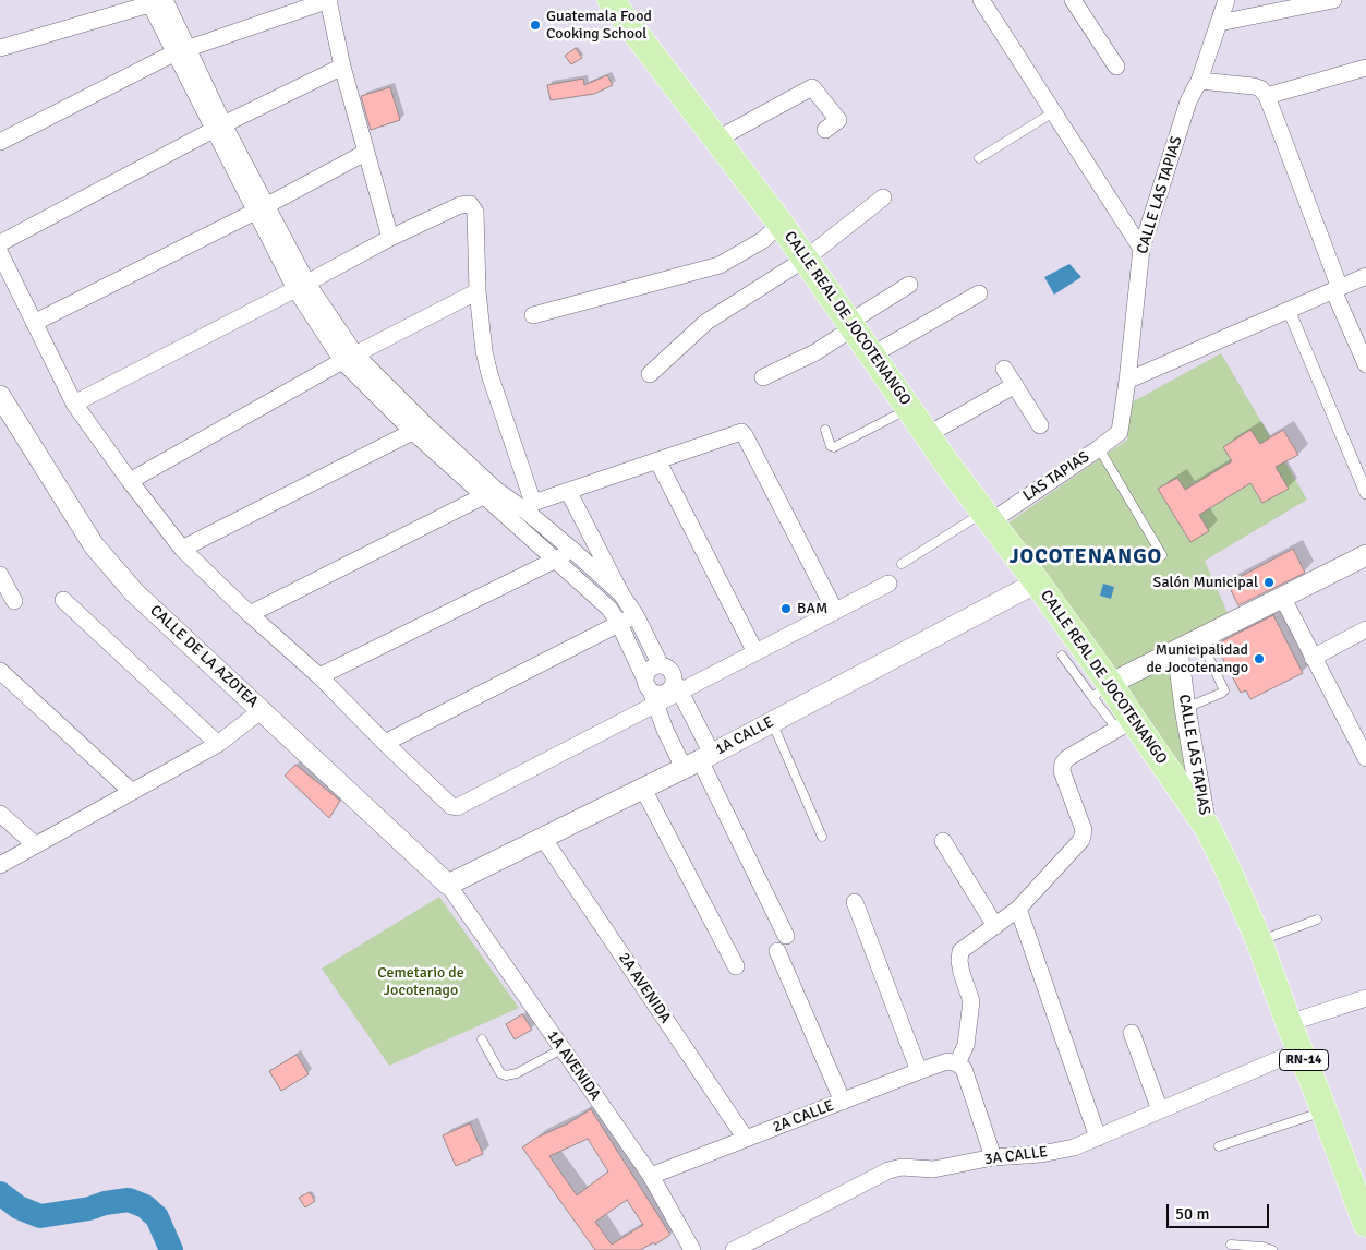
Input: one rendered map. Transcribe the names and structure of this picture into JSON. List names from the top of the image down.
{
  "streets": {
    "main road": ["CALLE REAL DE JOCOTENANGO", "RN-14"],
    "street": [
      "CALLE LAS TAPIAS",
      "LAS TAPIAS",
      "CALLE DE LA AZOTEA",
      "1A CALLE",
      "2A AVENIDA",
      "1A AVENIDA",
      "2A CALLE",
      "3A CALLE"
    ]
  },
  "crossings": [
    ["CALLE LAS TAPIAS", "CALLE REAL DE JOCOTENANGO"],
    ["CALLE LAS TAPIAS", "LAS TAPIAS"],
    ["CALLE REAL DE JOCOTENANGO", "LAS TAPIAS"],
    ["CALLE REAL DE JOCOTENANGO", "1A CALLE"],
    ["CALLE REAL DE JOCOTENANGO", "3A CALLE"],
    ["CALLE DE LA AZOTEA", "1A CALLE"],
    ["CALLE DE LA AZOTEA", "1A AVENIDA"],
    ["1A CALLE", "2A AVENIDA"],
    ["1A CALLE", "1A AVENIDA"],
    ["2A AVENIDA", "2A CALLE"],
    ["1A AVENIDA", "2A CALLE"]
  ],
  "districts": ["JOCOTENANGO"],
  "parks": ["Cemetario de Jocotenago"],
  "places": [
    "Guatemala Food Cooking School",
    "Salón Municipal",
    "BAM",
    "Municipalidad de Jocotenango"
  ],
  "scale_bar": "50 m"
}
